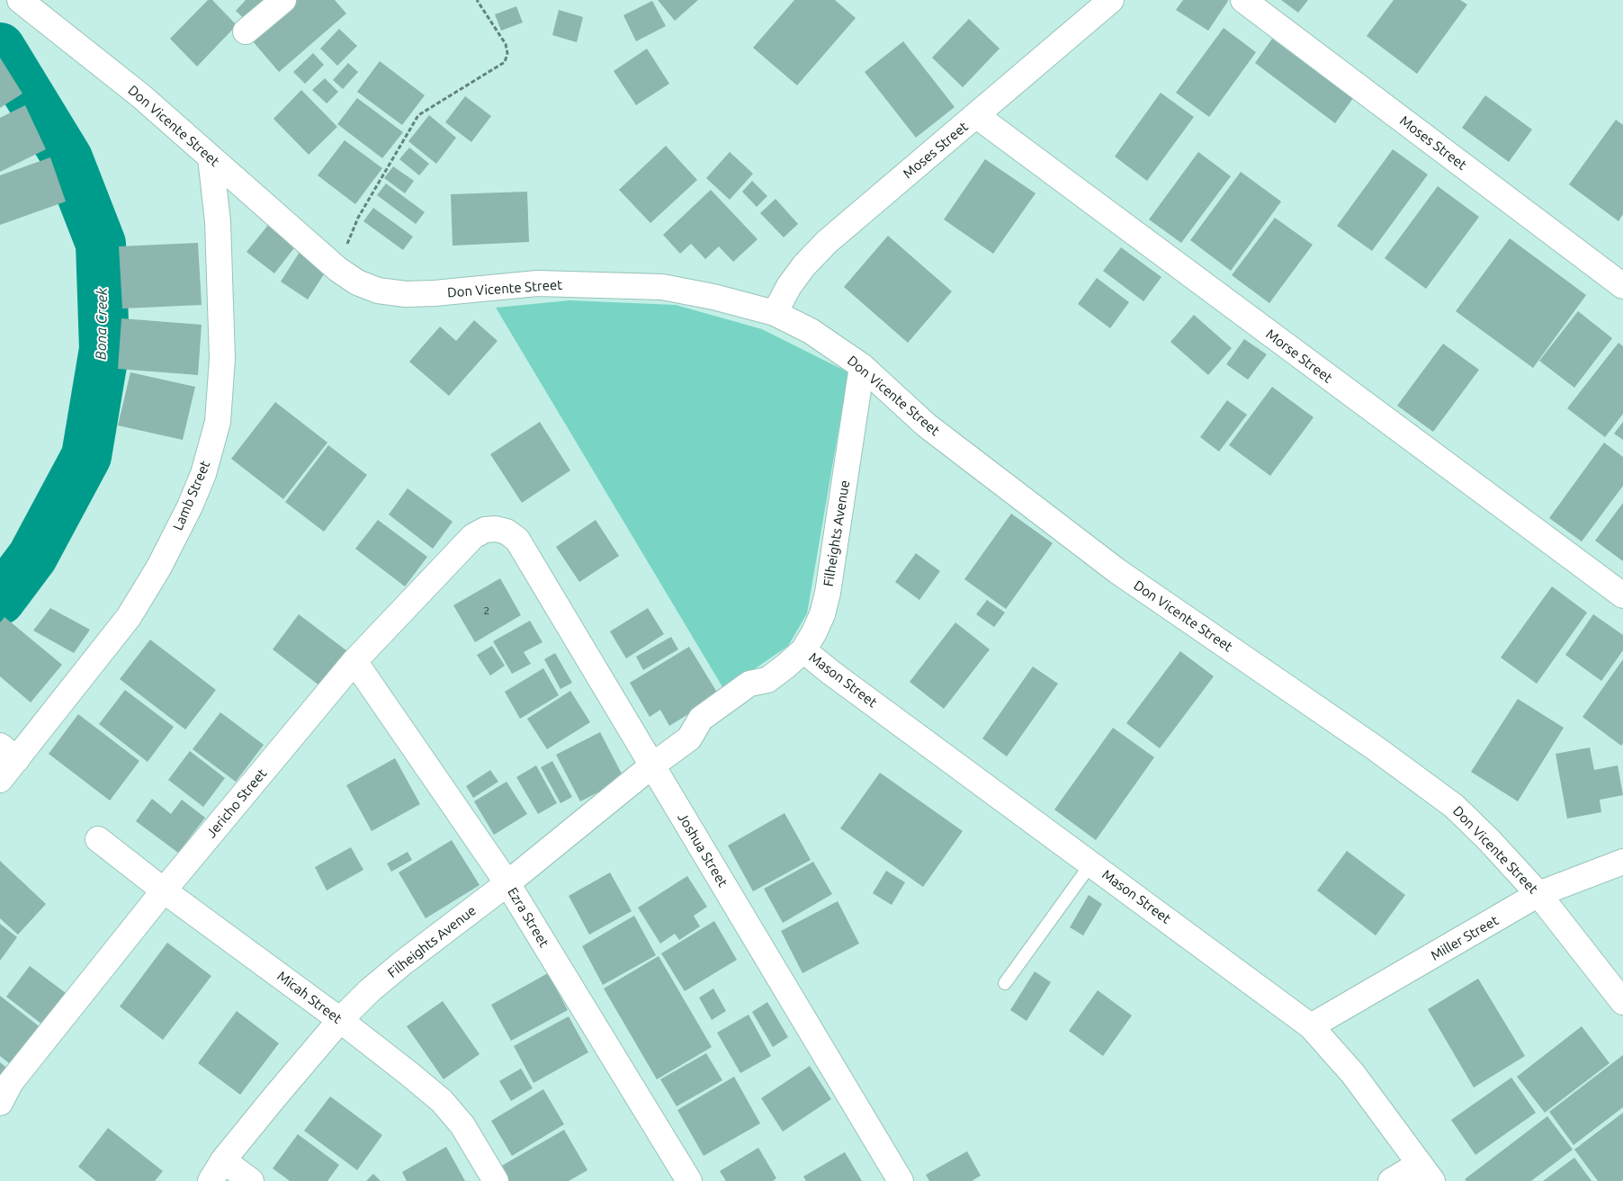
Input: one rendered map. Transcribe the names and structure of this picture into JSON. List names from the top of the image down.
{
  "streets": {
    "street": [
      "Don Vicente Street",
      "Moses Street",
      "Morse Street",
      "Lamb Street",
      "Filheights Avenue",
      "Mason Street",
      "Jericho Street",
      "Joshua Street",
      "Ezra Street",
      "Miller Street",
      "Micah Street"
    ]
  },
  "crossings": [
    ["Don Vicente Street", "Moses Street"],
    ["Don Vicente Street", "Lamb Street"],
    ["Don Vicente Street", "Filheights Avenue"],
    ["Don Vicente Street", "Miller Street"],
    ["Moses Street", "Morse Street"],
    ["Filheights Avenue", "Mason Street"],
    ["Filheights Avenue", "Joshua Street"],
    ["Filheights Avenue", "Ezra Street"],
    ["Filheights Avenue", "Micah Street"],
    ["Mason Street", "Miller Street"],
    ["Jericho Street", "Joshua Street"],
    ["Jericho Street", "Ezra Street"],
    ["Jericho Street", "Micah Street"]
  ],
  "water": ["Bona Creek"],
  "house_numbers": ["2"]
}
